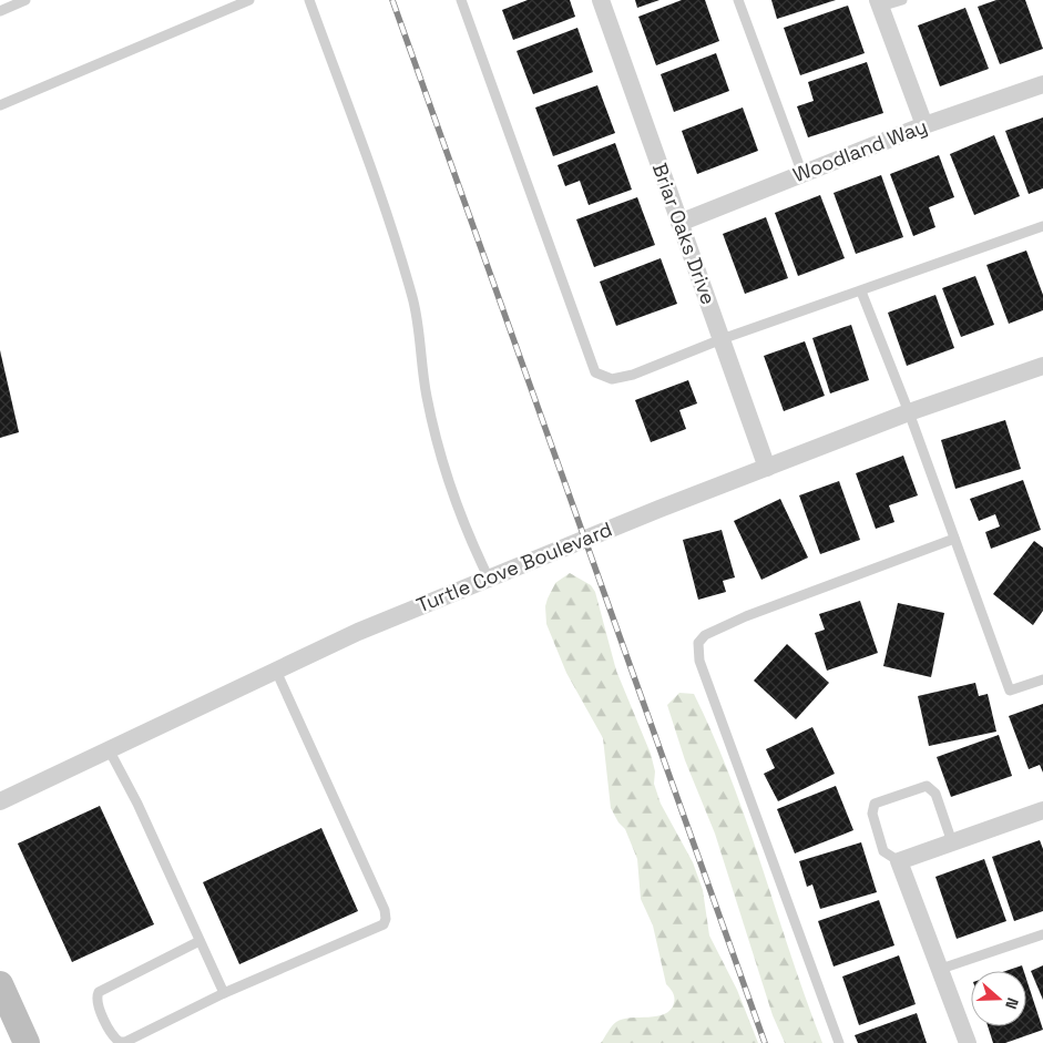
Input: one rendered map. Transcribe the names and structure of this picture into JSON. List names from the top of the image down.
{
  "streets": {
    "street": ["Woodland Way", "Briar Oaks Drive", "Turtle Cove Boulevard"]
  },
  "crossings": [
    ["Woodland Way", "Briar Oaks Drive"],
    ["Briar Oaks Drive", "Turtle Cove Boulevard"]
  ],
  "north": "right"
}
